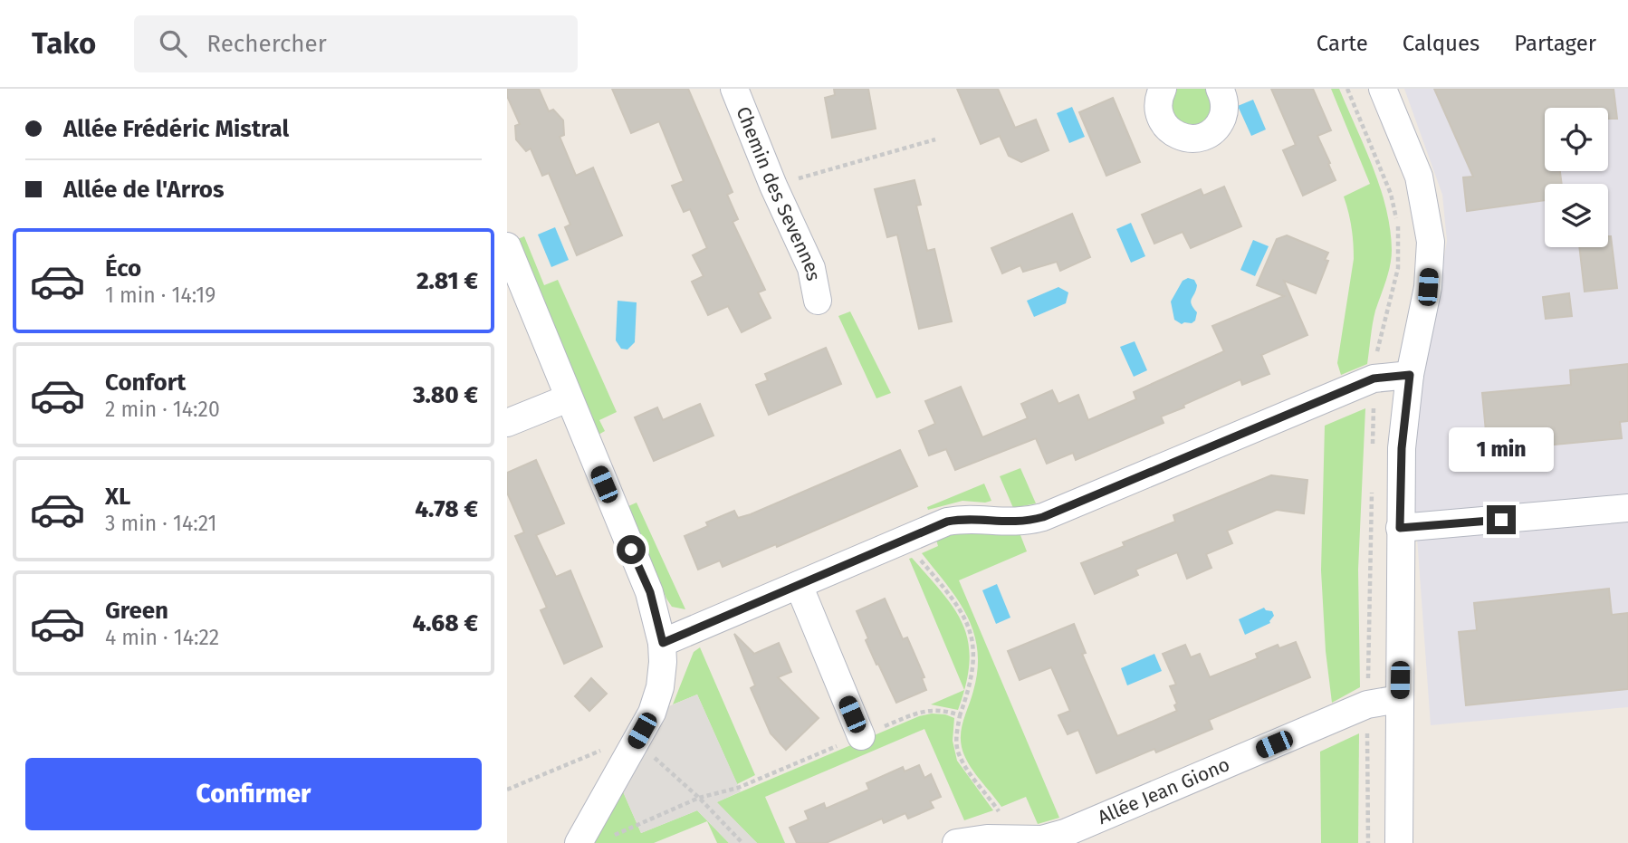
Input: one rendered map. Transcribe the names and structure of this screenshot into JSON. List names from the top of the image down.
{
  "streets": {
    "street": ["Chemin des Sevennes", "Allée Jean Giono"]
  },
  "page": {
    "header": "Tako",
    "search": "Rechercher",
    "nav": ["Carte", "Calques", "Partager"],
    "banner": ["Allée Frédéric Mistral", "Allée de l'Arros"],
    "list": [
      {
        "name": "Éco",
        "note": "1 min · 14:19",
        "value": "2.81 €"
      },
      {
        "name": "Confort",
        "note": "2 min · 14:20",
        "value": "3.80 €"
      },
      {
        "name": "XL",
        "note": "3 min · 14:21",
        "value": "4.78 €"
      },
      {
        "name": "Green",
        "note": "4 min · 14:22",
        "value": "4.68 €"
      }
    ],
    "bubble": "1 min",
    "buttons": "Confirmer"
  }
}
